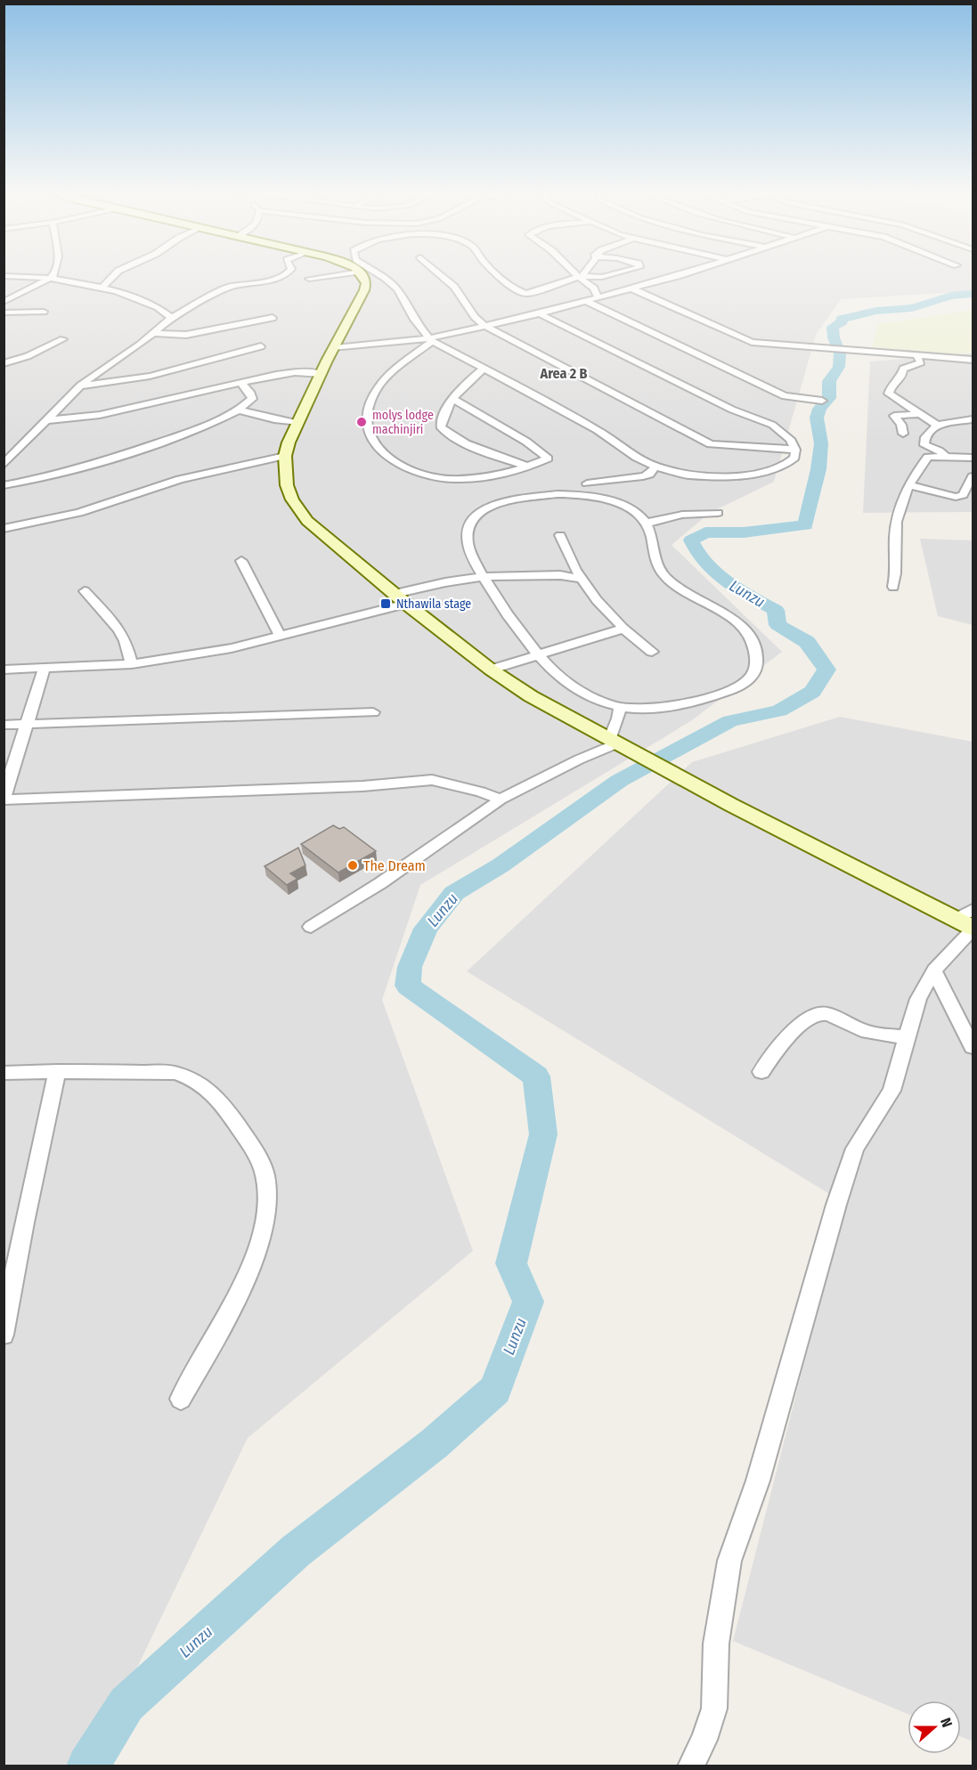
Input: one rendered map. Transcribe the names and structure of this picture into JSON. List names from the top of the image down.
{
  "districts": ["Area 2 B"],
  "water": ["Lunzu"],
  "places": {
    "other": ["molys lodge machinjiri", "The Dream"],
    "transit": ["Nthawila stage"]
  },
  "north": "right"
}
